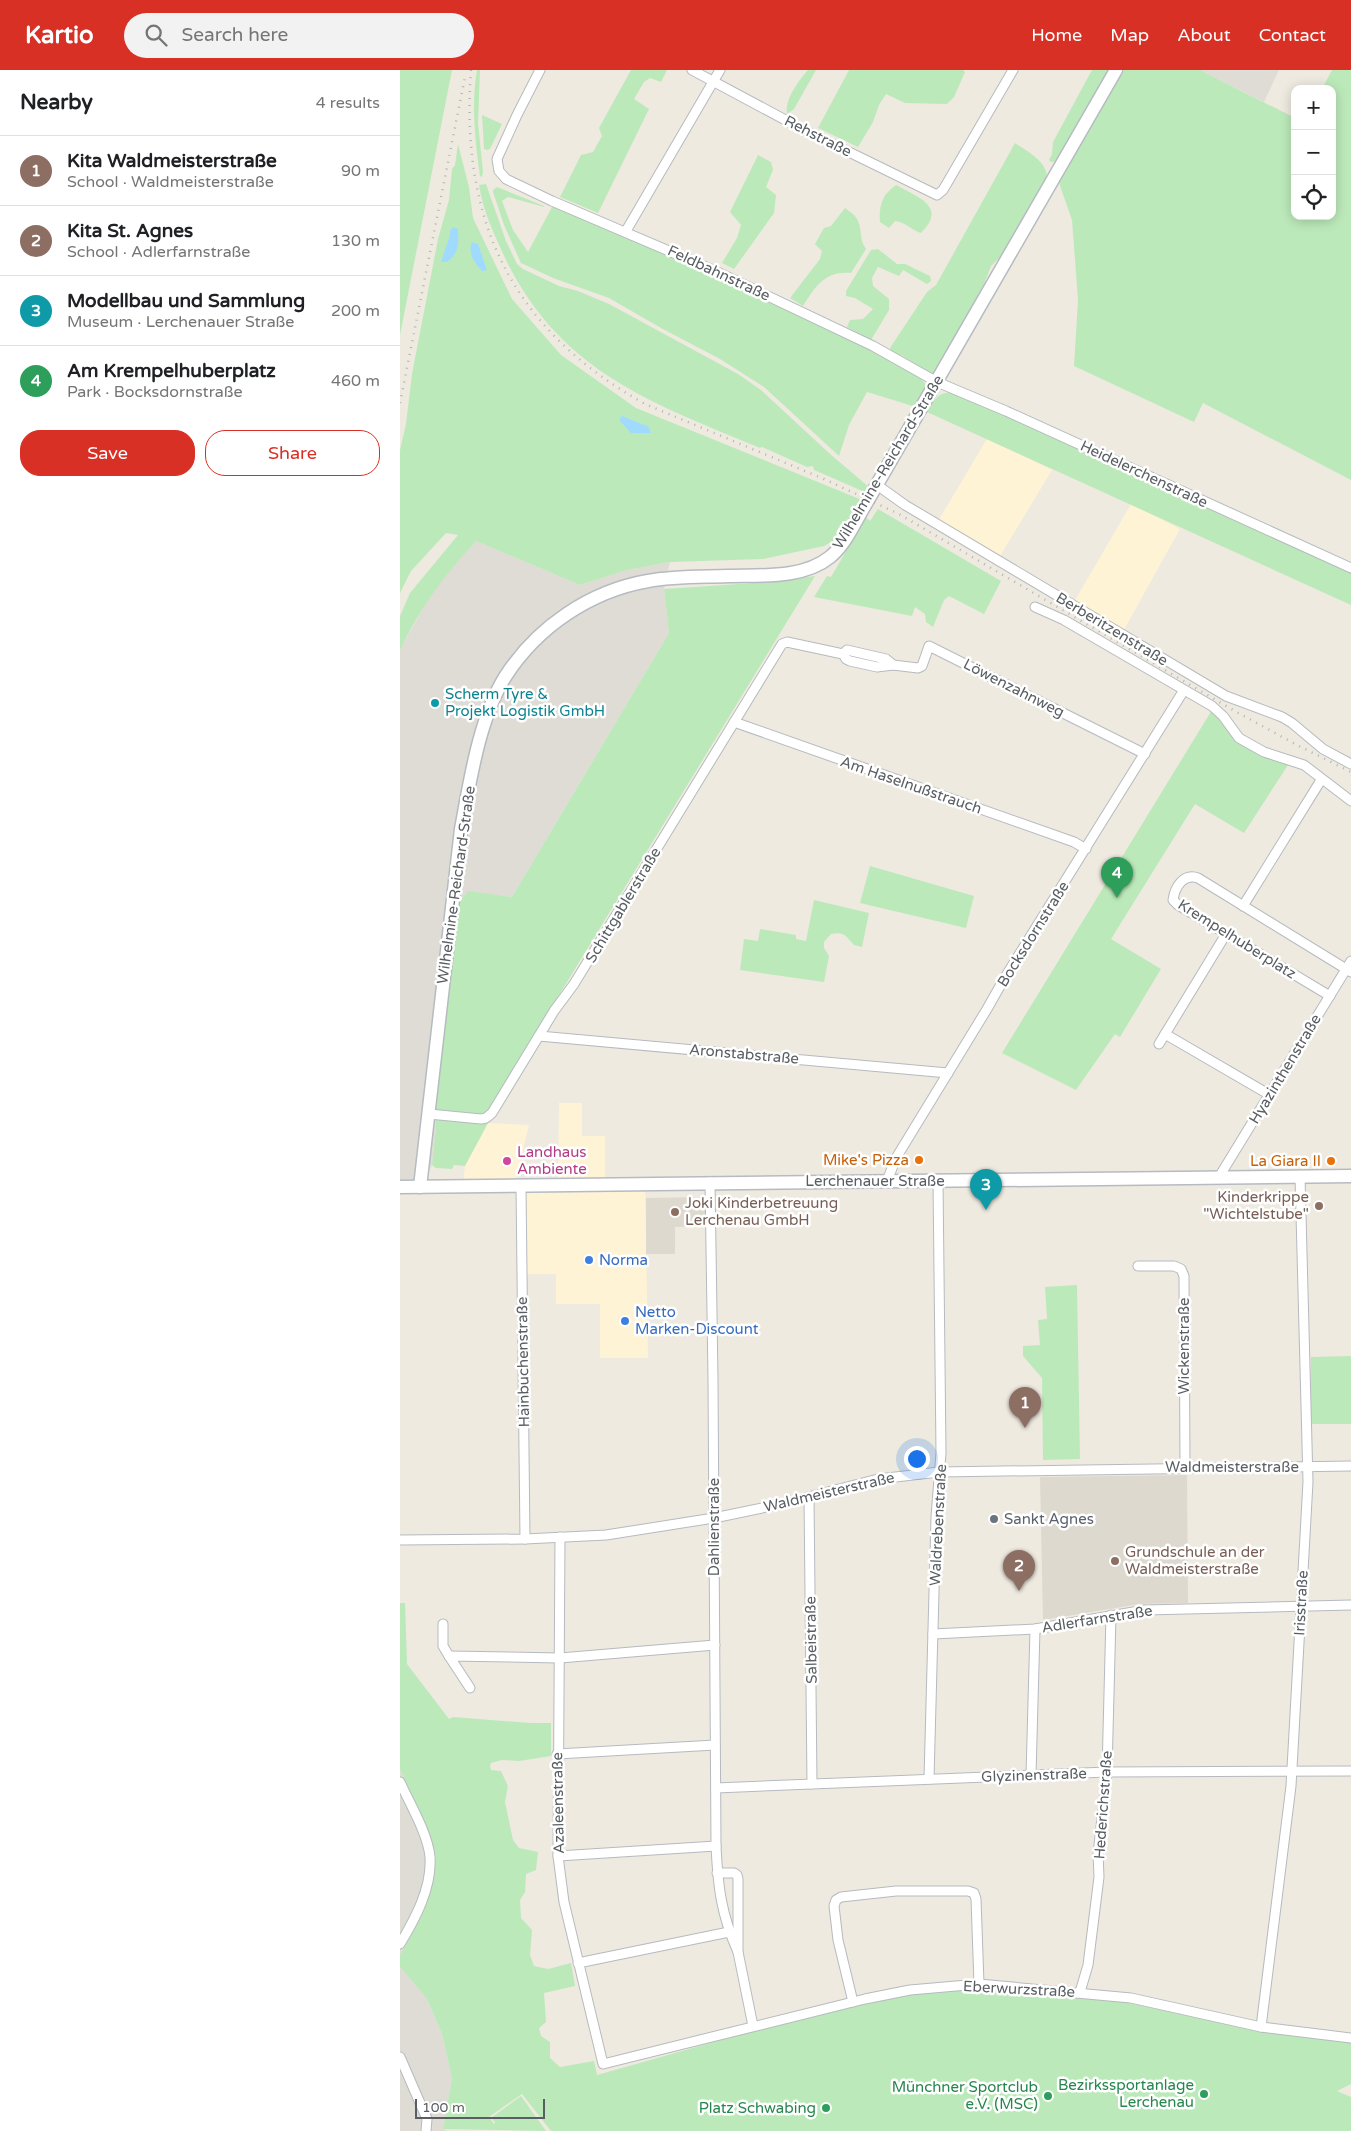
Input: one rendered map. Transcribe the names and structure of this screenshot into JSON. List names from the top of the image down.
{
  "streets": {
    "street": [
      "Rehstraße",
      "Feldbahnstraße",
      "Wilhelmine-Reichard-Straße",
      "Heidelerchenstraße",
      "Berberitzenstraße",
      "Löwenzahnweg",
      "Am Haselnußstrauch",
      "Schittgablerstraße",
      "Bocksdornstraße",
      "Krempelhuberplatz",
      "Aronstabstraße",
      "Hyazinthenstraße",
      "Lerchenauer Straße",
      "Wickenstraße",
      "Hainbuchenstraße",
      "Waldmeisterstraße",
      "Waldrebenstraße",
      "Dahlienstraße",
      "Irisstraße",
      "Adlerfarnstraße",
      "Salbeistraße",
      "Glyzinenstraße",
      "Azaleenstraße",
      "Hederichstraße",
      "Eberwurzstraße"
    ]
  },
  "crossings": [
    ["Feldbahnstraße", "Wilhelmine-Reichard-Straße"],
    ["Feldbahnstraße", "Heidelerchenstraße"],
    ["Wilhelmine-Reichard-Straße", "Heidelerchenstraße"],
    ["Wilhelmine-Reichard-Straße", "Berberitzenstraße"],
    ["Wilhelmine-Reichard-Straße", "Schittgablerstraße"],
    ["Wilhelmine-Reichard-Straße", "Lerchenauer Straße"],
    ["Berberitzenstraße", "Bocksdornstraße"],
    ["Löwenzahnweg", "Schittgablerstraße"],
    ["Löwenzahnweg", "Bocksdornstraße"],
    ["Am Haselnußstrauch", "Schittgablerstraße"],
    ["Am Haselnußstrauch", "Bocksdornstraße"],
    ["Schittgablerstraße", "Aronstabstraße"],
    ["Bocksdornstraße", "Aronstabstraße"],
    ["Bocksdornstraße", "Lerchenauer Straße"],
    ["Krempelhuberplatz", "Hyazinthenstraße"],
    ["Hyazinthenstraße", "Lerchenauer Straße"],
    ["Lerchenauer Straße", "Hainbuchenstraße"],
    ["Lerchenauer Straße", "Waldrebenstraße"],
    ["Lerchenauer Straße", "Dahlienstraße"],
    ["Lerchenauer Straße", "Irisstraße"],
    ["Wickenstraße", "Waldmeisterstraße"],
    ["Hainbuchenstraße", "Waldmeisterstraße"],
    ["Waldmeisterstraße", "Waldrebenstraße"],
    ["Waldmeisterstraße", "Dahlienstraße"],
    ["Waldmeisterstraße", "Irisstraße"],
    ["Waldmeisterstraße", "Salbeistraße"],
    ["Waldmeisterstraße", "Azaleenstraße"],
    ["Waldrebenstraße", "Adlerfarnstraße"],
    ["Waldrebenstraße", "Glyzinenstraße"],
    ["Dahlienstraße", "Glyzinenstraße"],
    ["Dahlienstraße", "Eberwurzstraße"],
    ["Irisstraße", "Adlerfarnstraße"],
    ["Irisstraße", "Glyzinenstraße"],
    ["Irisstraße", "Eberwurzstraße"],
    ["Adlerfarnstraße", "Hederichstraße"],
    ["Salbeistraße", "Glyzinenstraße"],
    ["Glyzinenstraße", "Hederichstraße"],
    ["Azaleenstraße", "Eberwurzstraße"],
    ["Hederichstraße", "Eberwurzstraße"]
  ],
  "places": [
    "Scherm Tyre & Projekt Logistik GmbH",
    "Mike's Pizza",
    "Landhaus Ambiente",
    "La Giara II",
    "Kinderkrippe \"Wichtelstube\"",
    "Joki Kinderbetreuung Lerchenau GmbH",
    "Norma",
    "Netto Marken-Discount",
    "Sankt Agnes",
    "Grundschule an der Waldmeisterstraße",
    "Bezirkssportanlage Lerchenau",
    "Münchner Sportclub e.V. (MSC)",
    "Platz Schwabing"
  ],
  "scale_bar": "100 m",
  "page": {
    "header": "Kartio",
    "search": "Search here",
    "nav": [
      "Home",
      "Map",
      "About",
      "Contact"
    ],
    "heading": ["Nearby", "4 results"],
    "map_buttons": ["+", "−"],
    "list": [
      {
        "mark": "1",
        "name": "Kita Waldmeisterstraße",
        "note": "School · Waldmeisterstraße",
        "value": "90 m"
      },
      {
        "mark": "2",
        "name": "Kita St. Agnes",
        "note": "School · Adlerfarnstraße",
        "value": "130 m"
      },
      {
        "mark": "3",
        "name": "Modellbau und Sammlung",
        "note": "Museum · Lerchenauer Straße",
        "value": "200 m"
      },
      {
        "mark": "4",
        "name": "Am Krempelhuberplatz",
        "note": "Park · Bocksdornstraße",
        "value": "460 m"
      }
    ],
    "buttons": ["Save", "Share"],
    "pins": [
      "4",
      "3",
      "1",
      "2"
    ],
    "scale": "100 m"
  }
}
